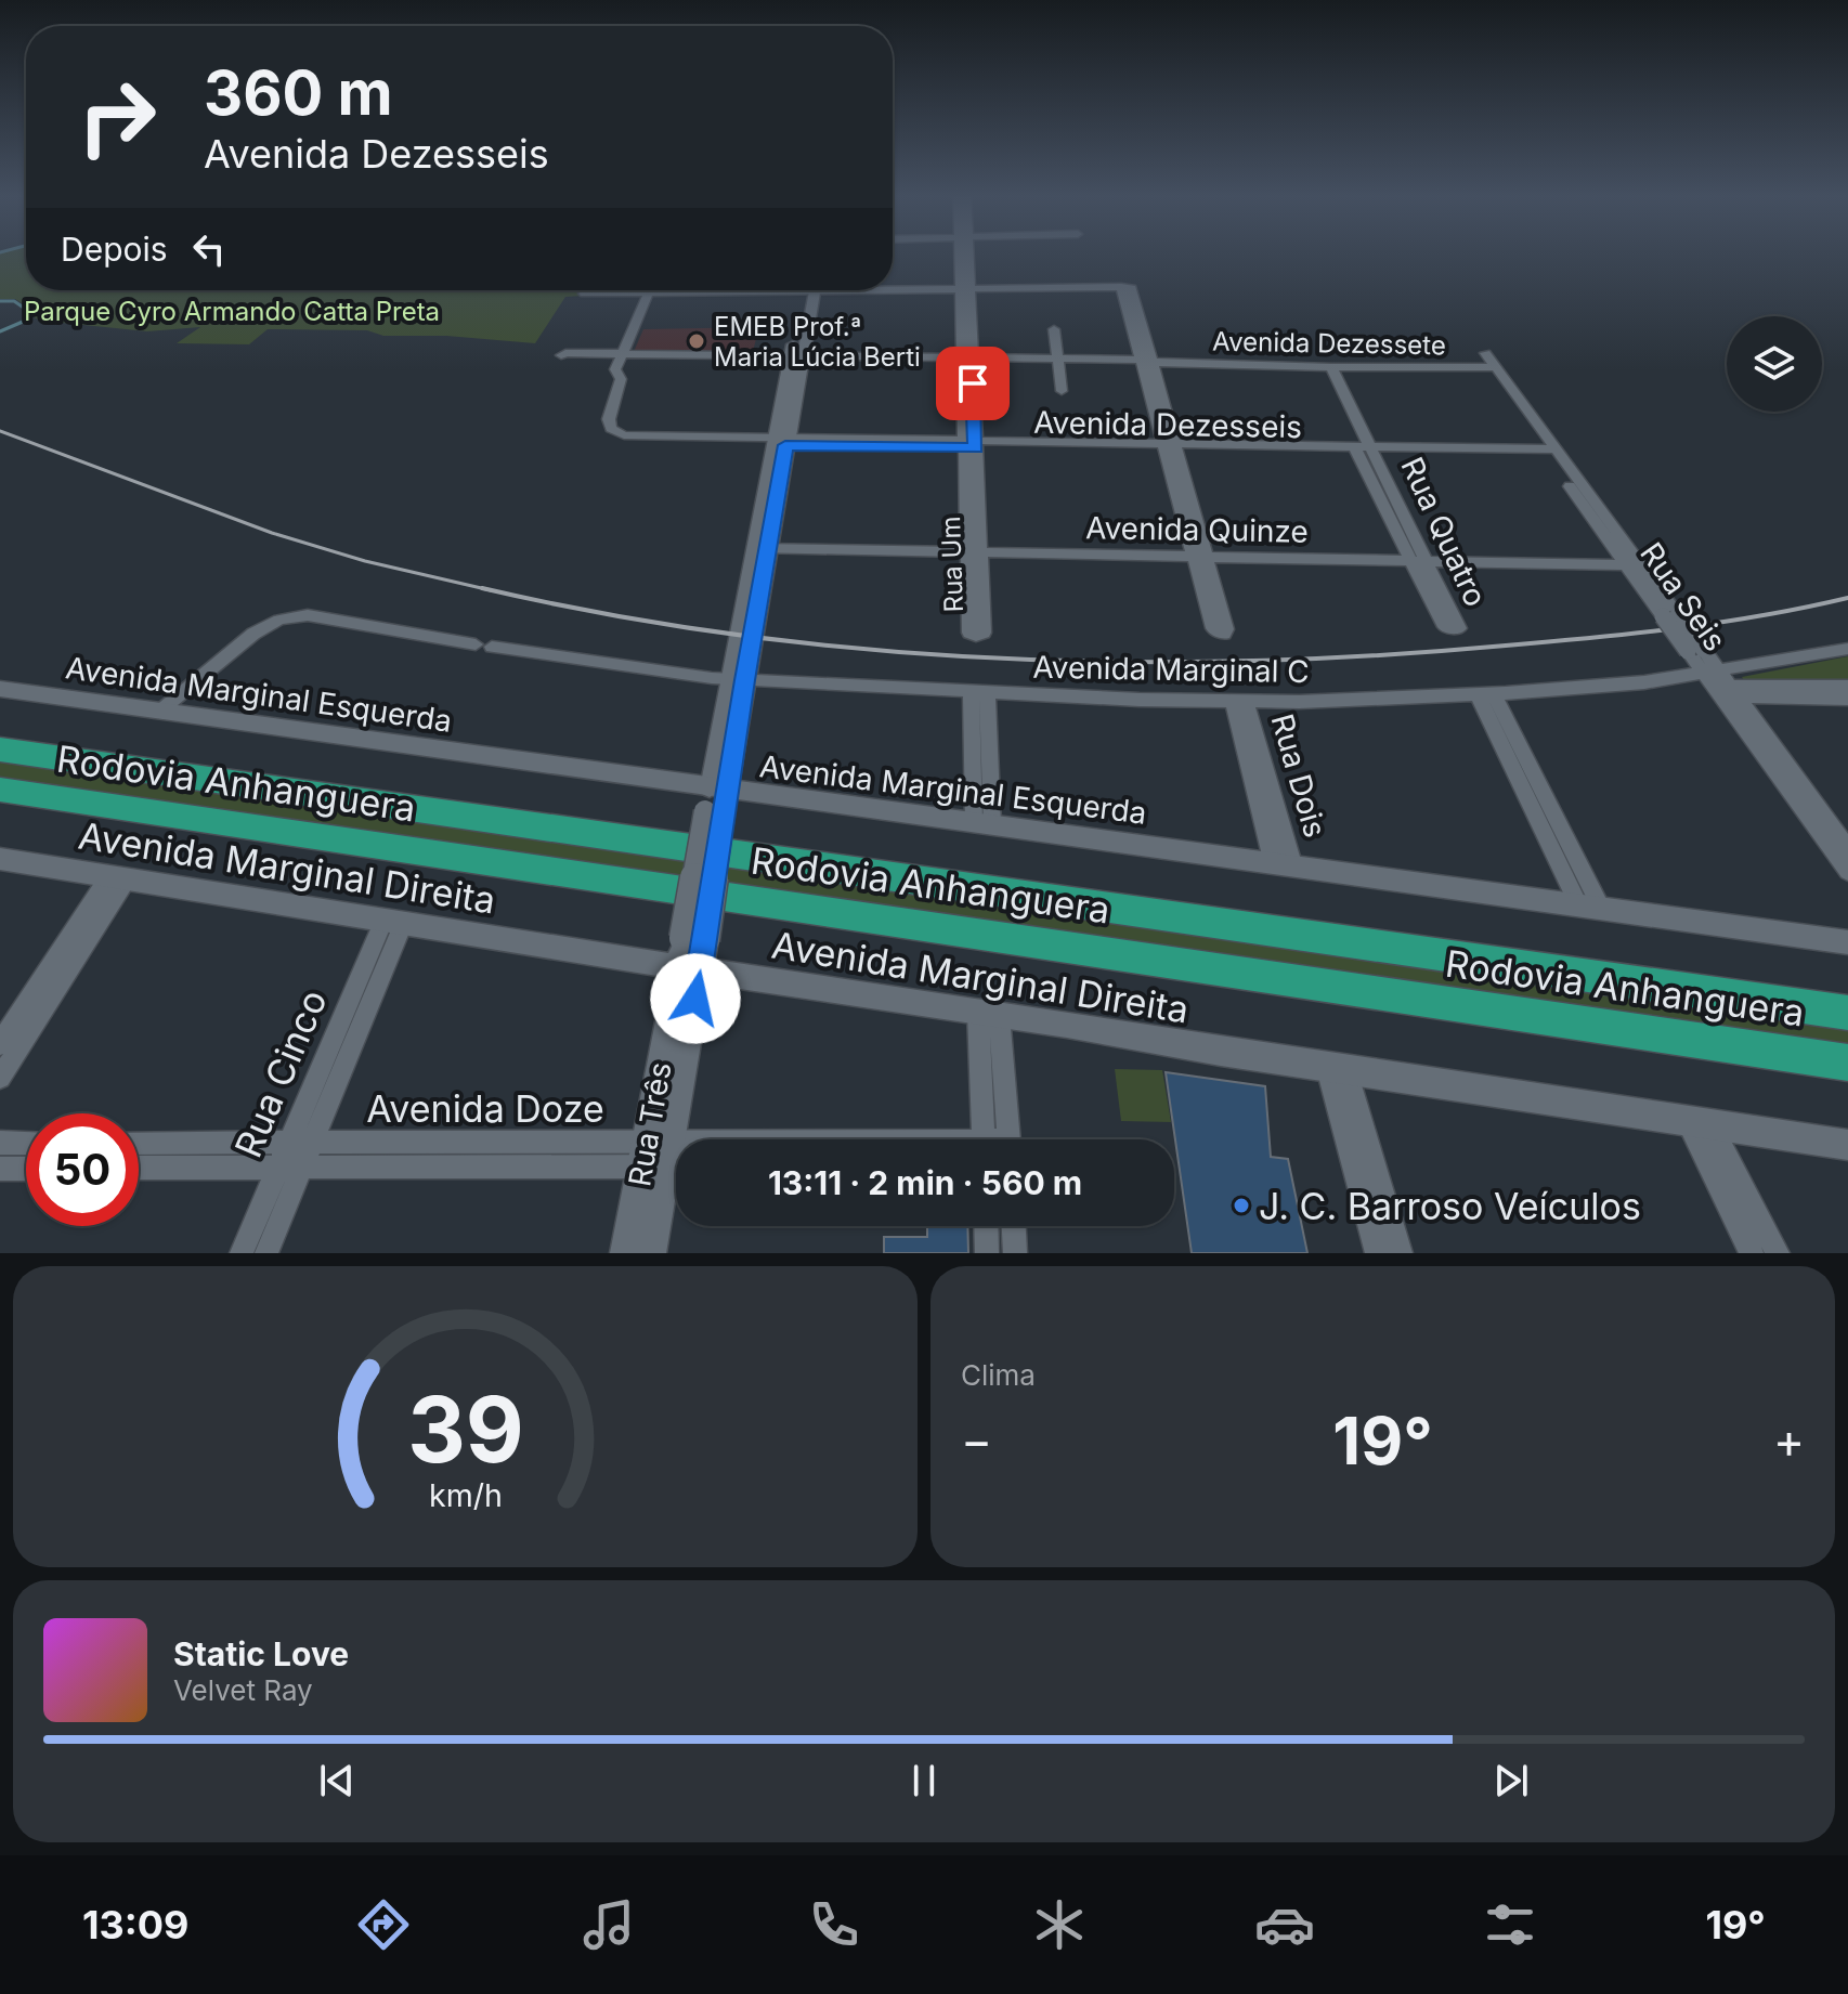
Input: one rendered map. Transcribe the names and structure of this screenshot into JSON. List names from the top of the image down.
{
  "streets": {
    "highway": ["Rodovia Anhanguera"],
    "main road": ["Avenida Marginal Esquerda", "Avenida Marginal Direita", "Rua Três"],
    "street": [
      "Avenida Dezessete",
      "Avenida Dezesseis",
      "Avenida Quinze",
      "Rua Quatro",
      "Rua Um",
      "Rua Seis",
      "Avenida Marginal C",
      "Rua Dois",
      "Rua Cinco",
      "Avenida Doze"
    ]
  },
  "crossings": [
    ["Avenida Dezessete", "Avenida Dezesseis"],
    ["Avenida Dezessete", "Rua Quatro"],
    ["Avenida Dezessete", "Rua Um"],
    ["Avenida Dezessete", "Rua Seis"],
    ["Avenida Dezessete", "Rua Três"],
    ["Avenida Dezesseis", "Rua Quatro"],
    ["Avenida Dezesseis", "Rua Um"],
    ["Avenida Dezesseis", "Rua Seis"],
    ["Avenida Dezesseis", "Rua Três"],
    ["Avenida Quinze", "Rua Quatro"],
    ["Avenida Quinze", "Rua Um"],
    ["Avenida Quinze", "Rua Seis"],
    ["Avenida Quinze", "Rua Três"],
    ["Rua Seis", "Avenida Marginal C"],
    ["Avenida Marginal C", "Avenida Marginal Esquerda"],
    ["Avenida Marginal C", "Rua Dois"],
    ["Avenida Marginal C", "Rua Três"],
    ["Avenida Marginal Esquerda", "Rua Dois"],
    ["Avenida Marginal Esquerda", "Rua Três"],
    ["Avenida Marginal Direita", "Rua Cinco"],
    ["Avenida Marginal Direita", "Rua Três"],
    ["Rua Cinco", "Avenida Doze"],
    ["Avenida Doze", "Rua Três"]
  ],
  "parks": ["Parque Cyro Armando Catta Preta"],
  "places": ["EMEB Prof.ª Maria Lúcia Berti", "J. C. Barroso Veículos"],
  "page": {
    "turn": ["360 m", "Avenida Dezesseis"],
    "then": "Depois",
    "limit": "50",
    "trip": "13:11 · 2 min · 560 m",
    "tile": "Clima",
    "heat": ["−", "19°", "+"],
    "song": ["Static Love", "Velvet Ray"],
    "tabs": ["13:09", "19°"],
    "gauge": ["39", "km/h"]
  }
}
